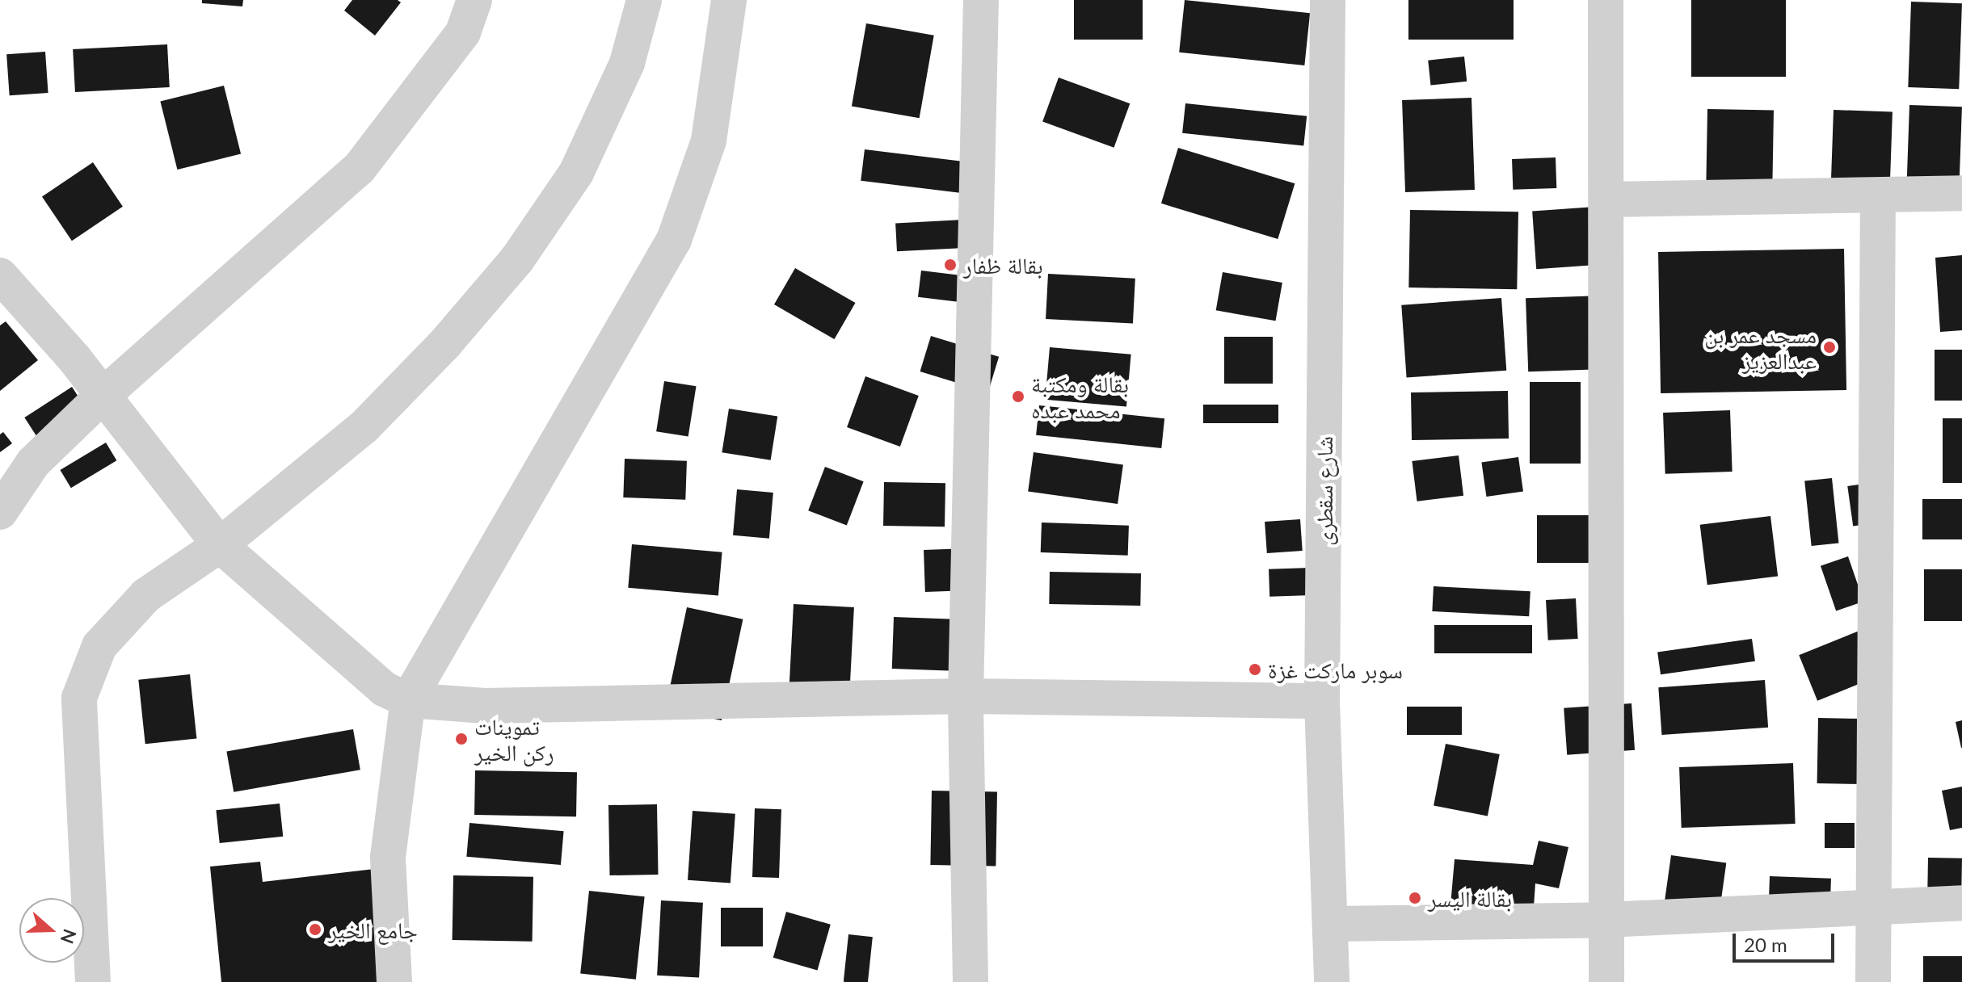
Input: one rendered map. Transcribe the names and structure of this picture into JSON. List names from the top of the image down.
{
  "streets": {
    "street": ["شارع سقطرى"]
  },
  "places": [
    "بقالة ظفار",
    "مسجد عمر بن عبدالعزيز",
    "بقالة ومكتبة محمد عبده",
    "سوبر ماركت غزة",
    "تموينات ركن الخير",
    "بقالة اليسر",
    "جامع الخير"
  ],
  "scale_bar": "20 m",
  "north": "right"
}
